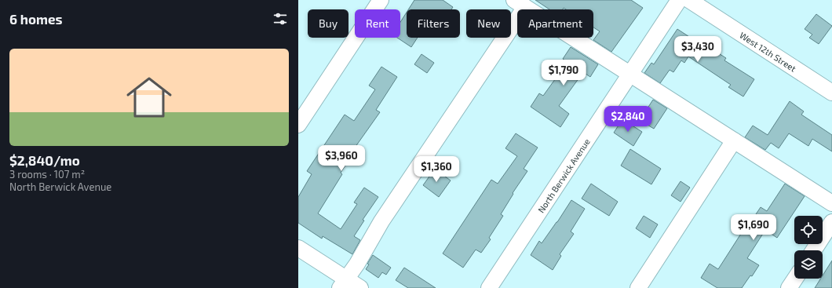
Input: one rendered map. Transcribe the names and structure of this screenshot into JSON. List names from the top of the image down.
{
  "streets": {
    "street": ["West 12th Street", "North Berwick Avenue"]
  },
  "page": {
    "heading": "6 homes",
    "chip": [
      "Buy",
      "Rent",
      "Filters",
      "New",
      "Apartment"
    ],
    "price": [
      "$3,430",
      "$1,790",
      "$2,840",
      "$3,960",
      "$1,360",
      "$1,690"
    ],
    "list": [
      {
        "name": "$2,840/mo",
        "note": "3 rooms · 107 m² · North Berwick Avenue"
      }
    ]
  }
}
